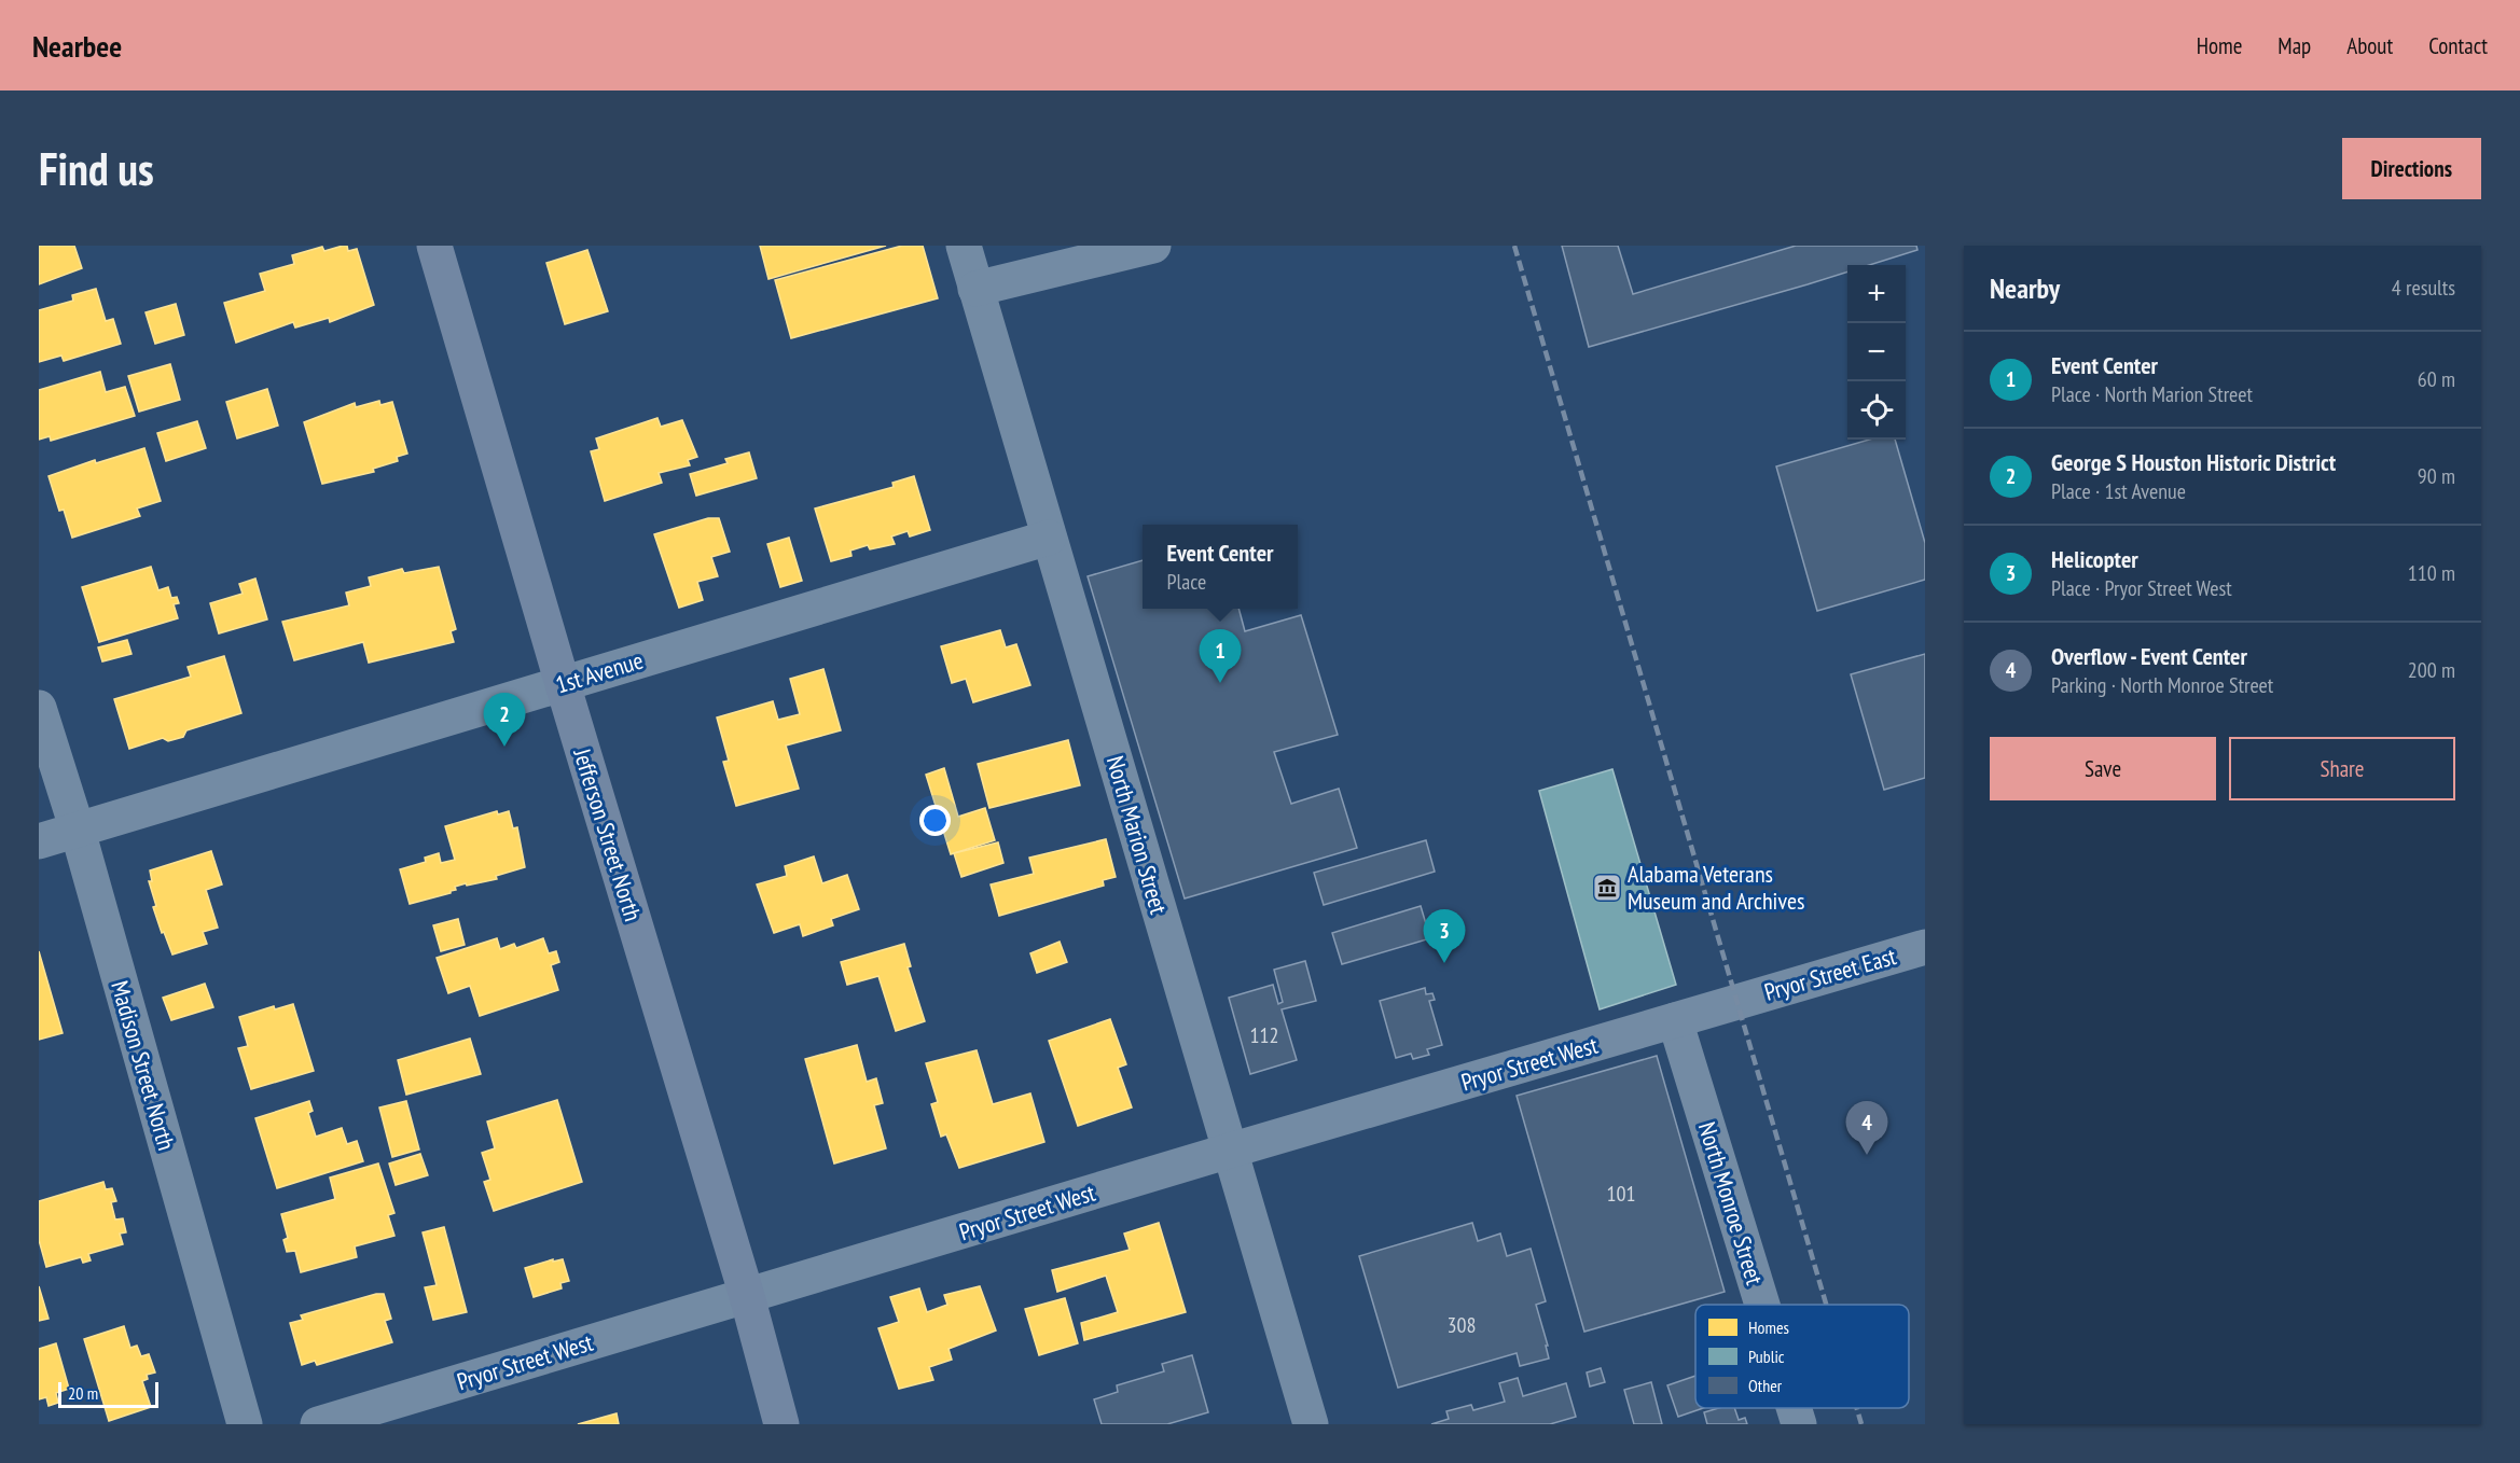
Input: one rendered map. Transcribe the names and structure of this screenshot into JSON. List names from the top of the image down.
{
  "streets": {
    "main road": ["Jefferson Street North"],
    "street": [
      "1st Avenue",
      "North Marion Street",
      "Pryor Street East",
      "Pryor Street West",
      "Madison Street North",
      "North Monroe Street"
    ]
  },
  "crossings": [
    ["1st Avenue", "Jefferson Street North"],
    ["1st Avenue", "North Marion Street"],
    ["1st Avenue", "Madison Street North"],
    ["Jefferson Street North", "Pryor Street West"],
    ["North Marion Street", "Pryor Street West"],
    ["Pryor Street East", "Pryor Street West"],
    ["Pryor Street West", "North Monroe Street"]
  ],
  "places": {
    "museum": ["Alabama Veterans Museum and Archives"]
  },
  "house_numbers": ["112", "101", "308"],
  "legend": ["Homes", "Public", "Other"],
  "scale_bar": "20 m",
  "page": {
    "header": "Nearbee",
    "nav": [
      "Home",
      "Map",
      "About",
      "Contact"
    ],
    "buttons": [
      "Directions",
      ["Save", "Share"]
    ],
    "title": "Find us",
    "heading": ["Nearby", "4 results"],
    "map_buttons": ["+", "−"],
    "list": [
      {
        "mark": "1",
        "name": "Event Center",
        "note": "Place · North Marion Street",
        "value": "60 m"
      },
      {
        "mark": "2",
        "name": "George S Houston Historic District",
        "note": "Place · 1st Avenue",
        "value": "90 m"
      },
      {
        "mark": "3",
        "name": "Helicopter",
        "note": "Place · Pryor Street West",
        "value": "110 m"
      },
      {
        "mark": "4",
        "name": "Overflow - Event Center",
        "note": "Parking · North Monroe Street",
        "value": "200 m"
      }
    ],
    "popup": ["Event Center", "Place"],
    "pins": [
      "1",
      "2",
      "3",
      "4"
    ],
    "scale": "20 m"
  }
}
